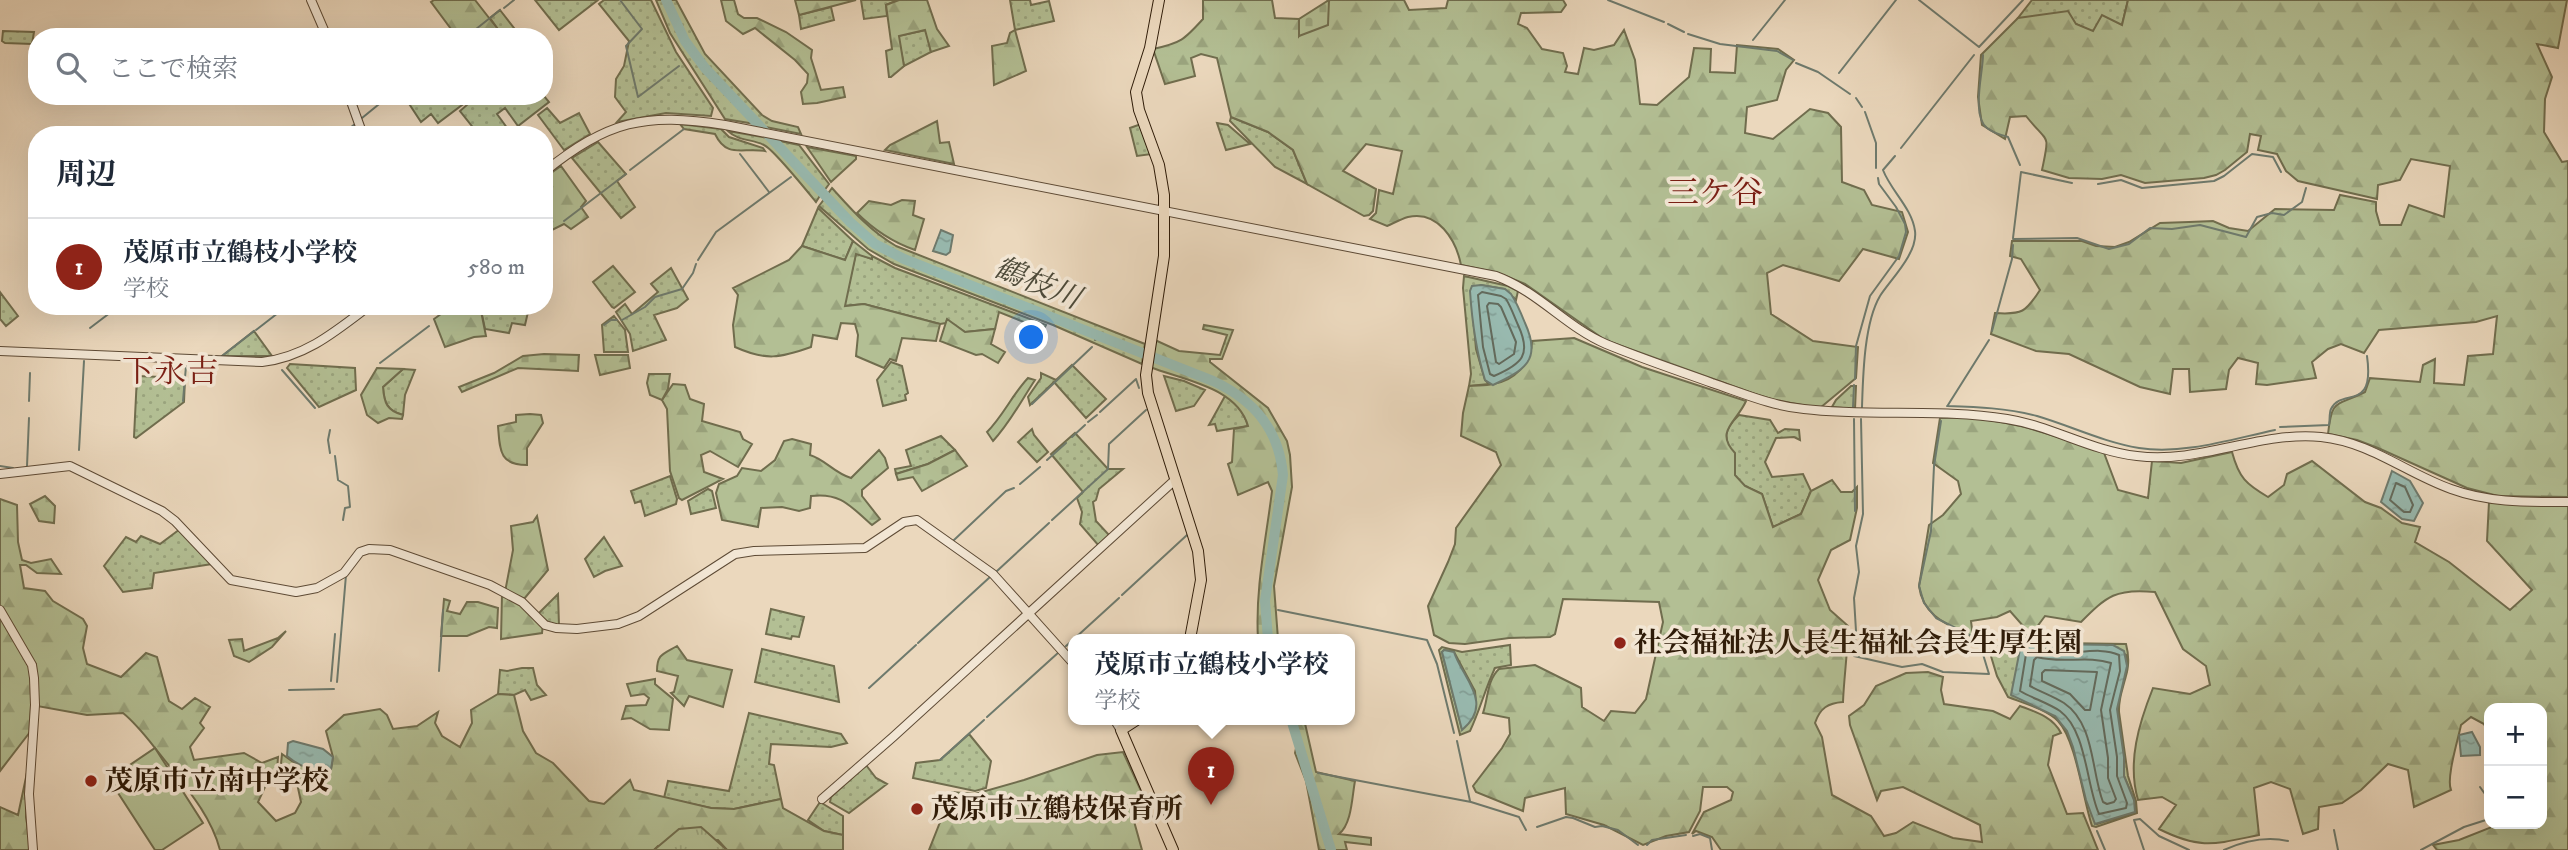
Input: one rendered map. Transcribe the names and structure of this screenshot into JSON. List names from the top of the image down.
{
  "districts": ["三ケ谷", "下永吉"],
  "water": ["鶴枝川"],
  "places": ["社会福祉法人長生福祉会長生厚生園", "茂原市立南中学校", "茂原市立鶴枝保育所"],
  "page": {
    "search": "ここで検索",
    "heading": "周辺",
    "list": [
      {
        "mark": "1",
        "name": "茂原市立鶴枝小学校",
        "note": "学校",
        "value": "580 m"
      }
    ],
    "popup": ["茂原市立鶴枝小学校", "学校"],
    "map_buttons": ["+", "−"],
    "pins": "1"
  }
}
